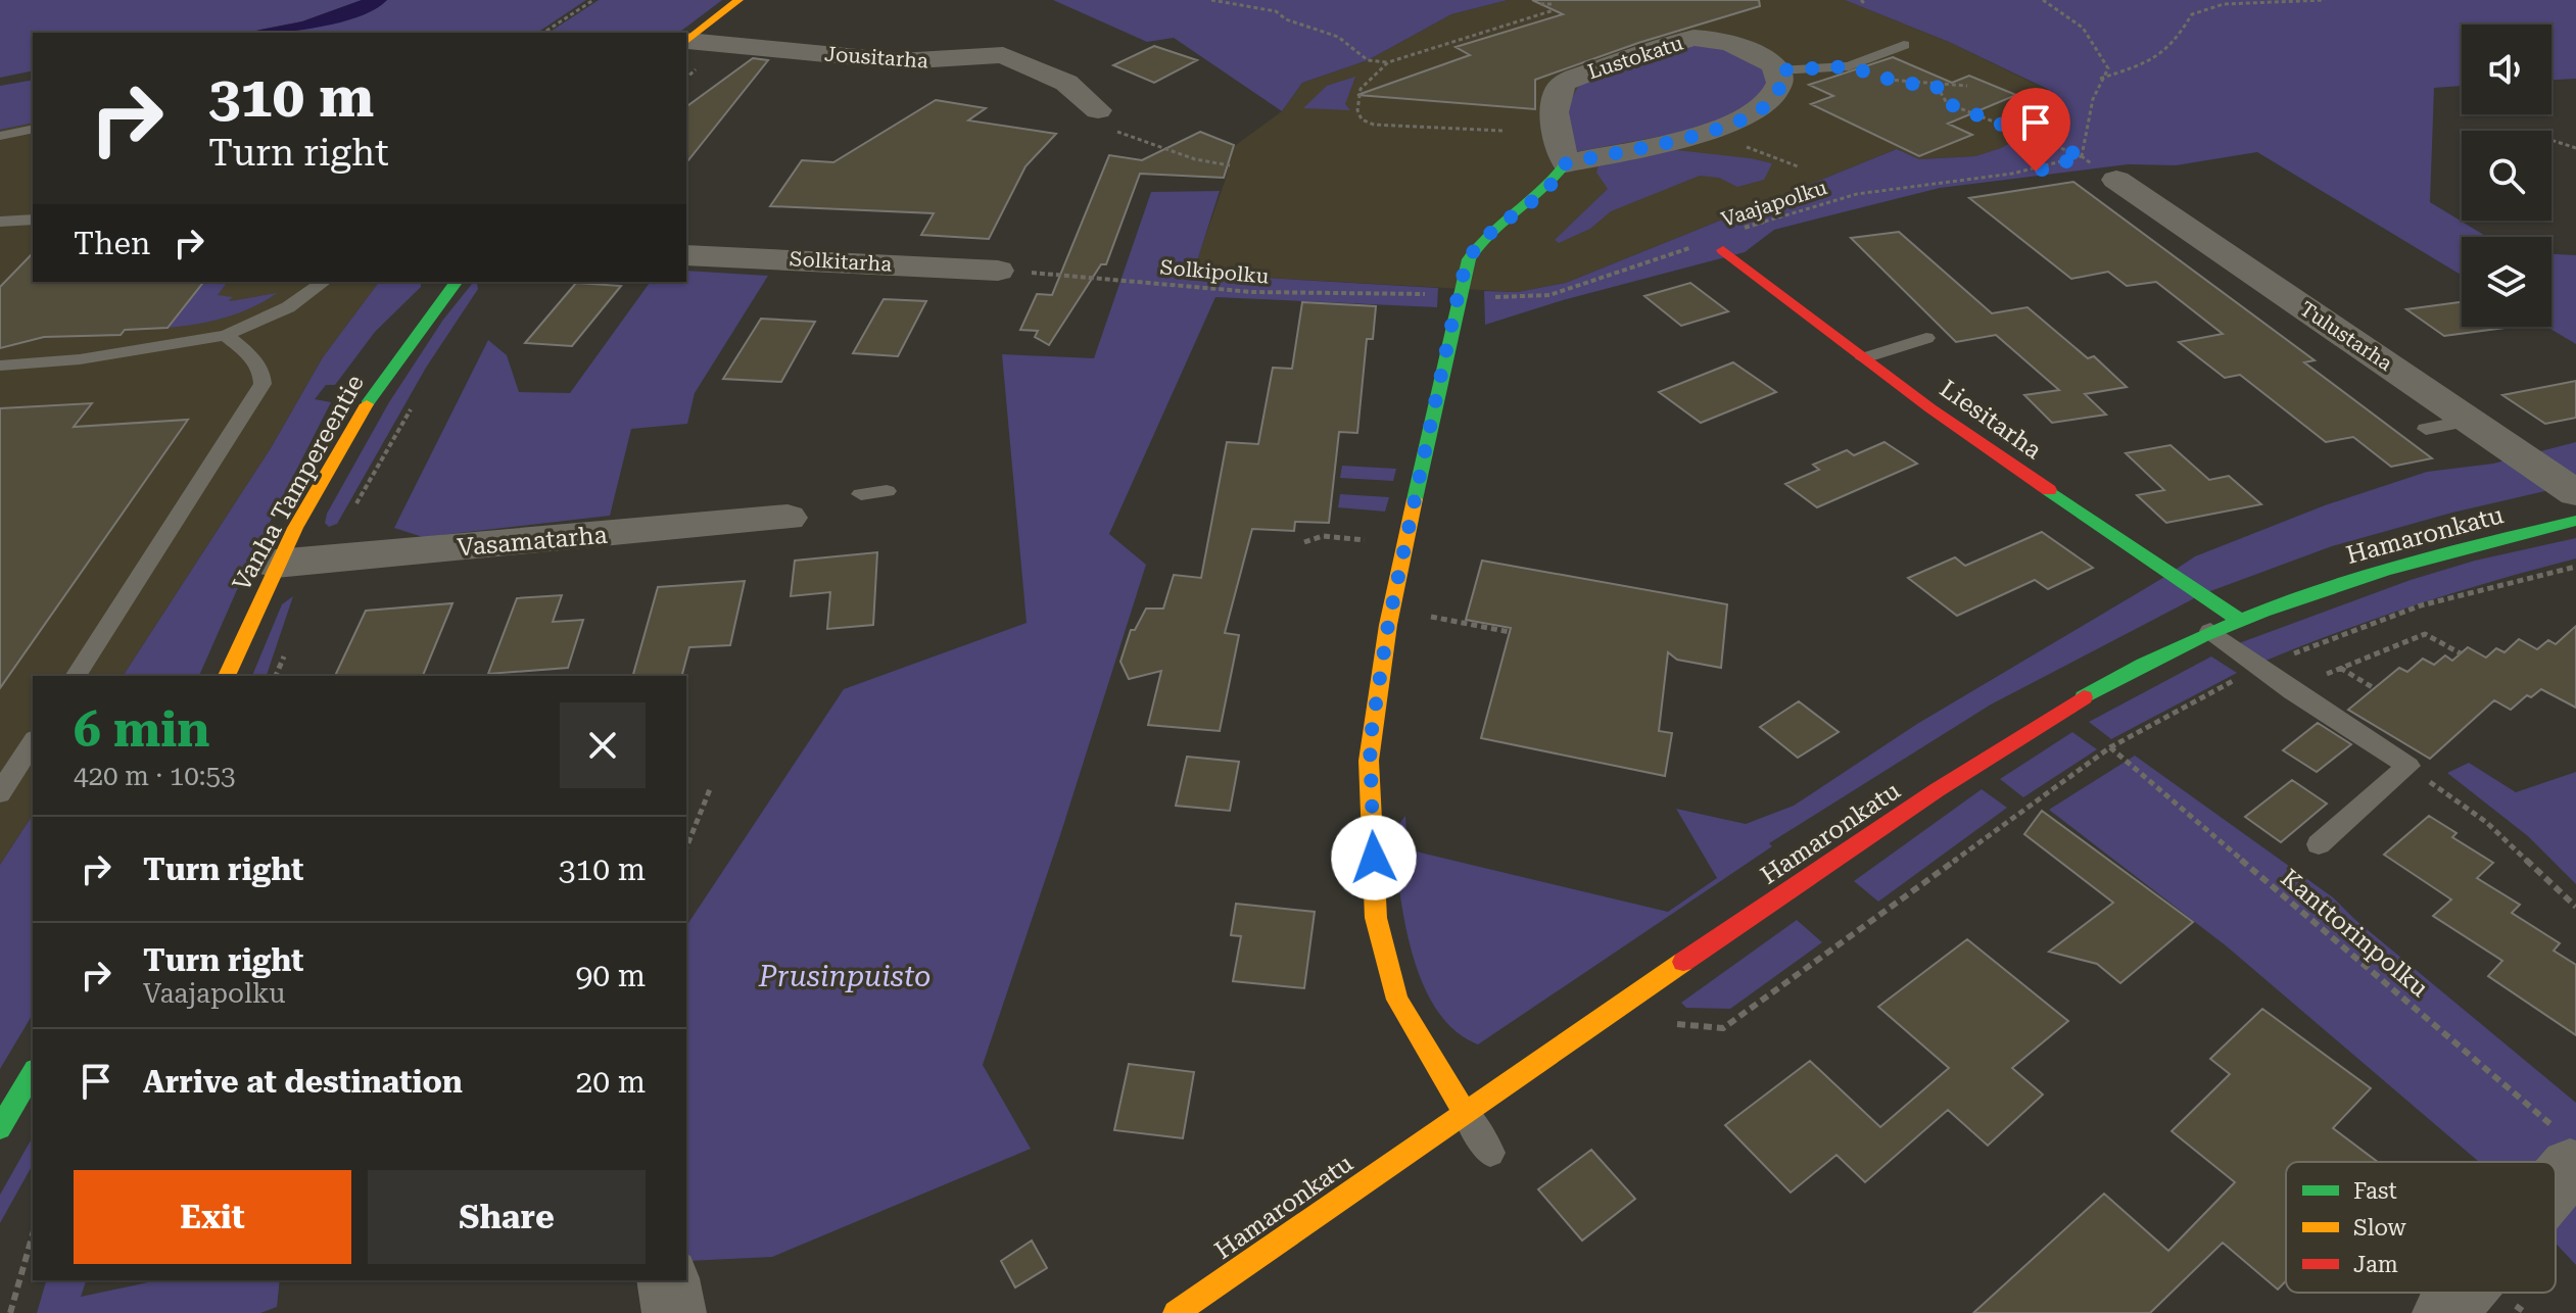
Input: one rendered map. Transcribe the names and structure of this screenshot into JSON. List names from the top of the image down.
{
  "streets": {
    "street": [
      "Jousitarha",
      "Lustokatu",
      "Solkitarha",
      "Tulustarha",
      "Liesitarha",
      "Vanha Tampereentie",
      "Hamaronkatu",
      "Vasamatarha"
    ],
    "path": ["Vaajapolku", "Solkipolku", "Kanttorinpolku"]
  },
  "crossings": [
    ["Solkitarha", "Solkipolku"],
    ["Liesitarha", "Hamaronkatu"],
    ["Vanha Tampereentie", "Vasamatarha"]
  ],
  "parks": ["Prusinpuisto"],
  "legend": ["Fast", "Slow", "Jam"],
  "page": {
    "turn": ["310 m", "Turn right"],
    "then": "Then",
    "heading": ["6 min", "420 m · 10:53"],
    "list": [
      {
        "name": "Turn right",
        "value": "310 m"
      },
      {
        "name": "Turn right",
        "note": "Vaajapolku",
        "value": "90 m"
      },
      {
        "name": "Arrive at destination",
        "value": "20 m"
      }
    ],
    "buttons": ["Exit", "Share"]
  }
}
